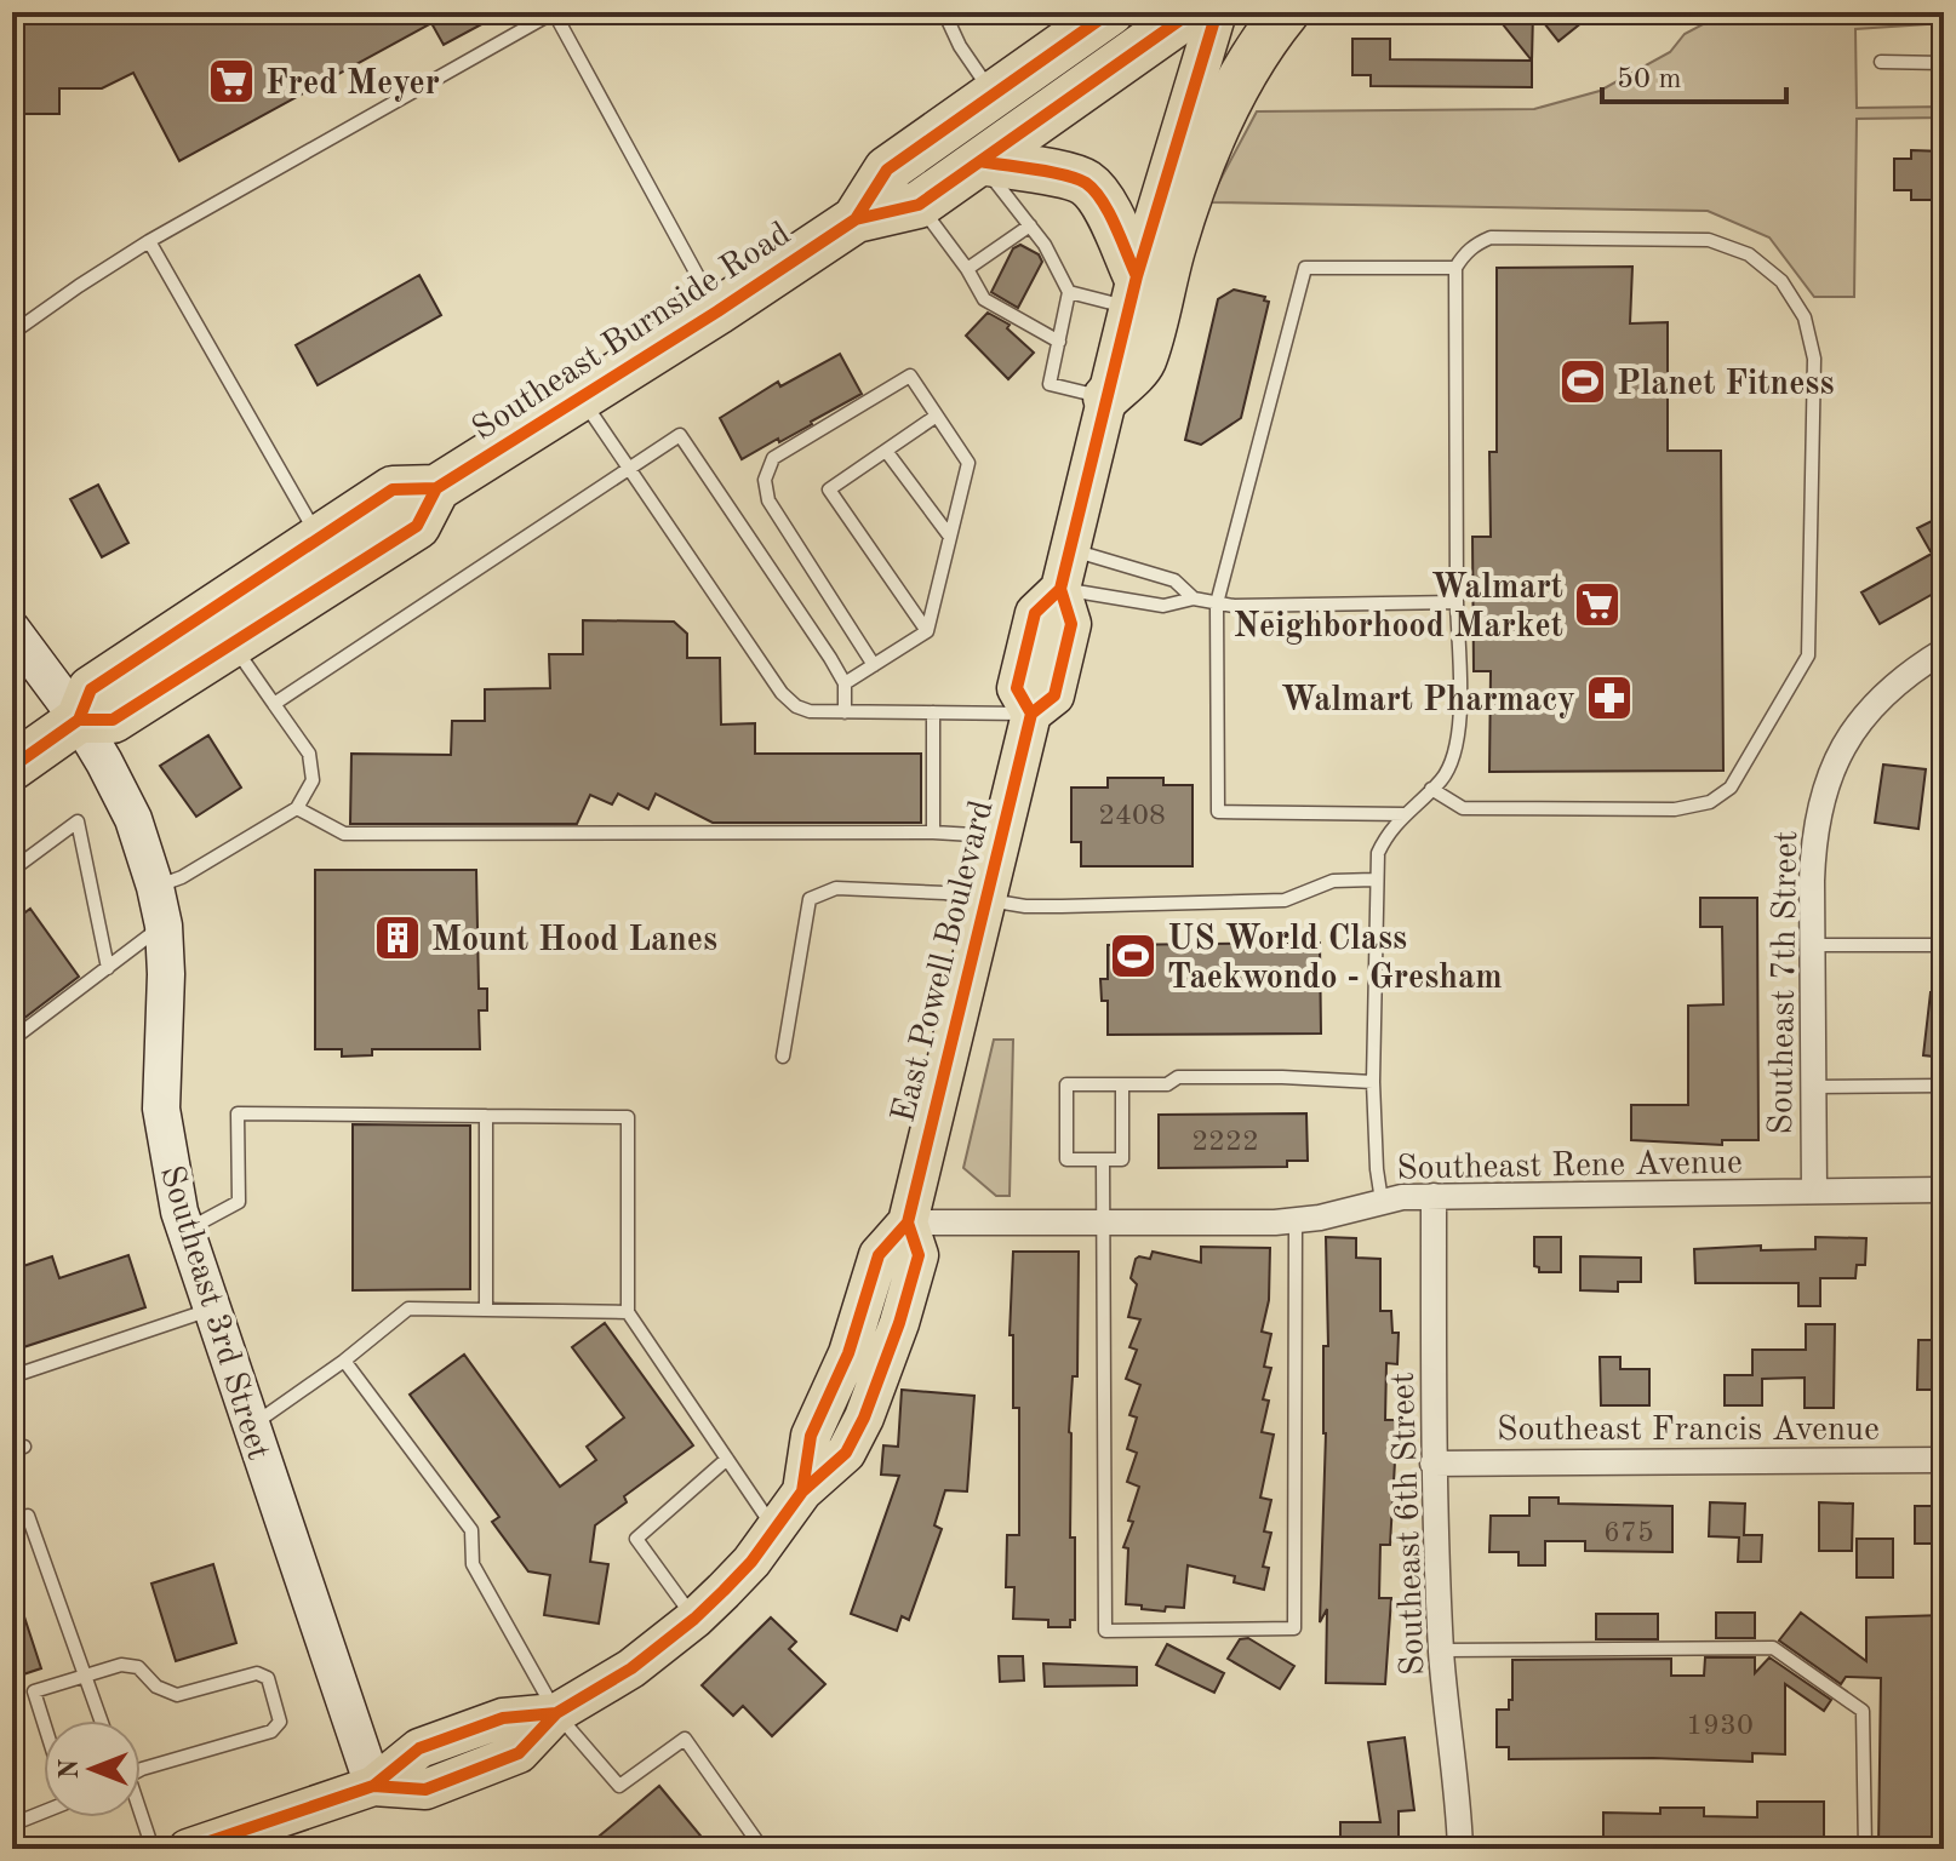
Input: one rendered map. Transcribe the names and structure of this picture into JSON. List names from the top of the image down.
{
  "streets": {
    "highway": ["Southeast Burnside Road"],
    "main road": ["East Powell Boulevard"],
    "street": [
      "Southeast 7th Street",
      "Southeast Rene Avenue",
      "Southeast 3rd Street",
      "Southeast Francis Avenue",
      "Southeast 6th Street"
    ]
  },
  "crossings": [
    ["Southeast Burnside Road", "Southeast 3rd Street"],
    ["East Powell Boulevard", "Southeast Rene Avenue"],
    ["East Powell Boulevard", "Southeast 3rd Street"],
    ["Southeast 7th Street", "Southeast Rene Avenue"],
    ["Southeast Rene Avenue", "Southeast 6th Street"],
    ["Southeast Francis Avenue", "Southeast 6th Street"]
  ],
  "places": {
    "supermarket": ["Fred Meyer", "Walmart Neighborhood Market"],
    "sports": ["Planet Fitness", "US World Class Taekwondo - Gresham"],
    "pharmacy": ["Walmart Pharmacy"],
    "building": ["Mount Hood Lanes"]
  },
  "house_numbers": [
    "2408",
    "2222",
    "675",
    "1930"
  ],
  "scale_bar": "50 m",
  "north": "left"
}
